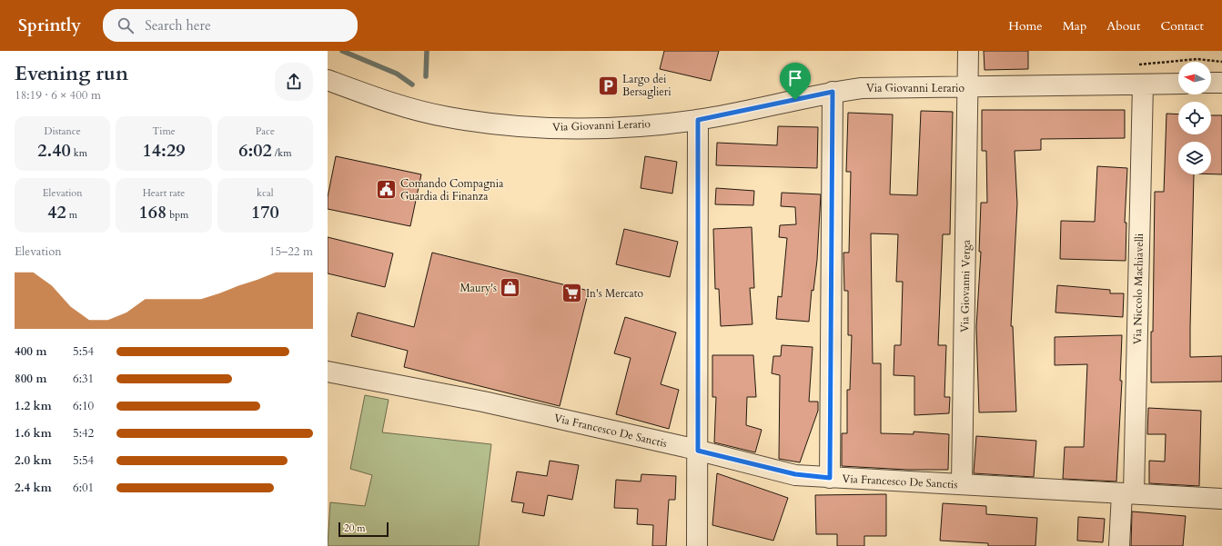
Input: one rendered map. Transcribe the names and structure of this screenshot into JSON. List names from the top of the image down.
{
  "streets": {
    "street": [
      "Via Giovanni Lerario",
      "Via Giovanni Verga",
      "Via Niccolo Machiavelli",
      "Via Francesco De Sanctis"
    ]
  },
  "crossings": [
    ["Via Giovanni Lerario", "Via Giovanni Verga"],
    ["Via Giovanni Lerario", "Via Niccolo Machiavelli"],
    ["Via Giovanni Verga", "Via Francesco De Sanctis"],
    ["Via Niccolo Machiavelli", "Via Francesco De Sanctis"]
  ],
  "places": {
    "parking": ["Largo dei Bersaglieri"],
    "public building": ["Comando Compagnia Guardia di Finanza"],
    "shop": ["Maury's"],
    "supermarket": ["In's Mercato"]
  },
  "scale_bar": "20 m",
  "north": "left",
  "page": {
    "header": "Sprintly",
    "search": "Search here",
    "nav": [
      "Home",
      "Map",
      "About",
      "Contact"
    ],
    "heading": ["Evening run", "18:19 · 6 × 400 m"],
    "stats": [
      ["Distance", "2.40 km"],
      ["Time", "14:29"],
      ["Pace", "6:02 /km"],
      ["Elevation", "42 m"],
      ["Heart rate", "168 bpm"],
      ["kcal", "170"]
    ],
    "chart": ["Elevation", "15–22 m"],
    "list": [
      {
        "name": "400 m",
        "note": "5:54"
      },
      {
        "name": "800 m",
        "note": "6:31"
      },
      {
        "name": "1.2 km",
        "note": "6:10"
      },
      {
        "name": "1.6 km",
        "note": "5:42"
      },
      {
        "name": "2.0 km",
        "note": "5:54"
      },
      {
        "name": "2.4 km",
        "note": "6:01"
      }
    ],
    "scale": "20 m"
  }
}
